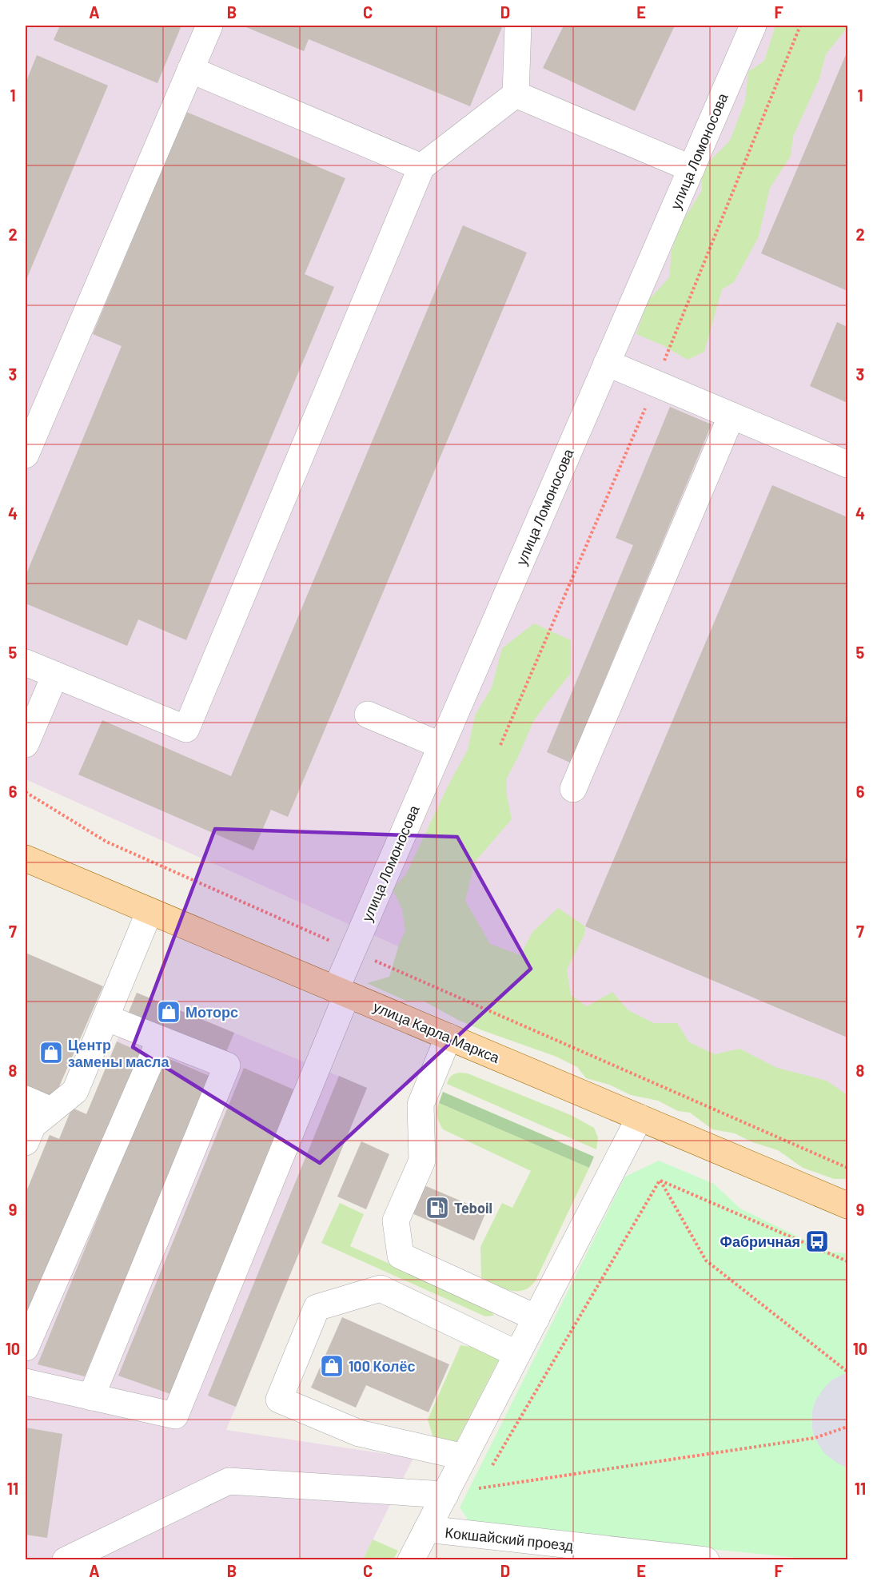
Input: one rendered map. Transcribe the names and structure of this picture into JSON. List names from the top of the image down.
{
  "streets": {
    "main road": ["улица Карла Маркса"],
    "street": ["улица Ломоносова", "Кокшайский проезд"]
  },
  "crossings": [
    ["улица Ломоносова", "улица Карла Маркса"]
  ],
  "places": {
    "shop": ["Моторс", "Центр замены масла", "100 Колёс"],
    "fuel station": ["Teboil"],
    "bus stop": ["Фабричная"]
  },
  "grid": {
    "columns": [
      "A",
      "B",
      "C",
      "D",
      "E",
      "F"
    ],
    "rows": [
      "1",
      "2",
      "3",
      "4",
      "5",
      "6",
      "7",
      "8",
      "9",
      "10",
      "11"
    ]
  }
}
